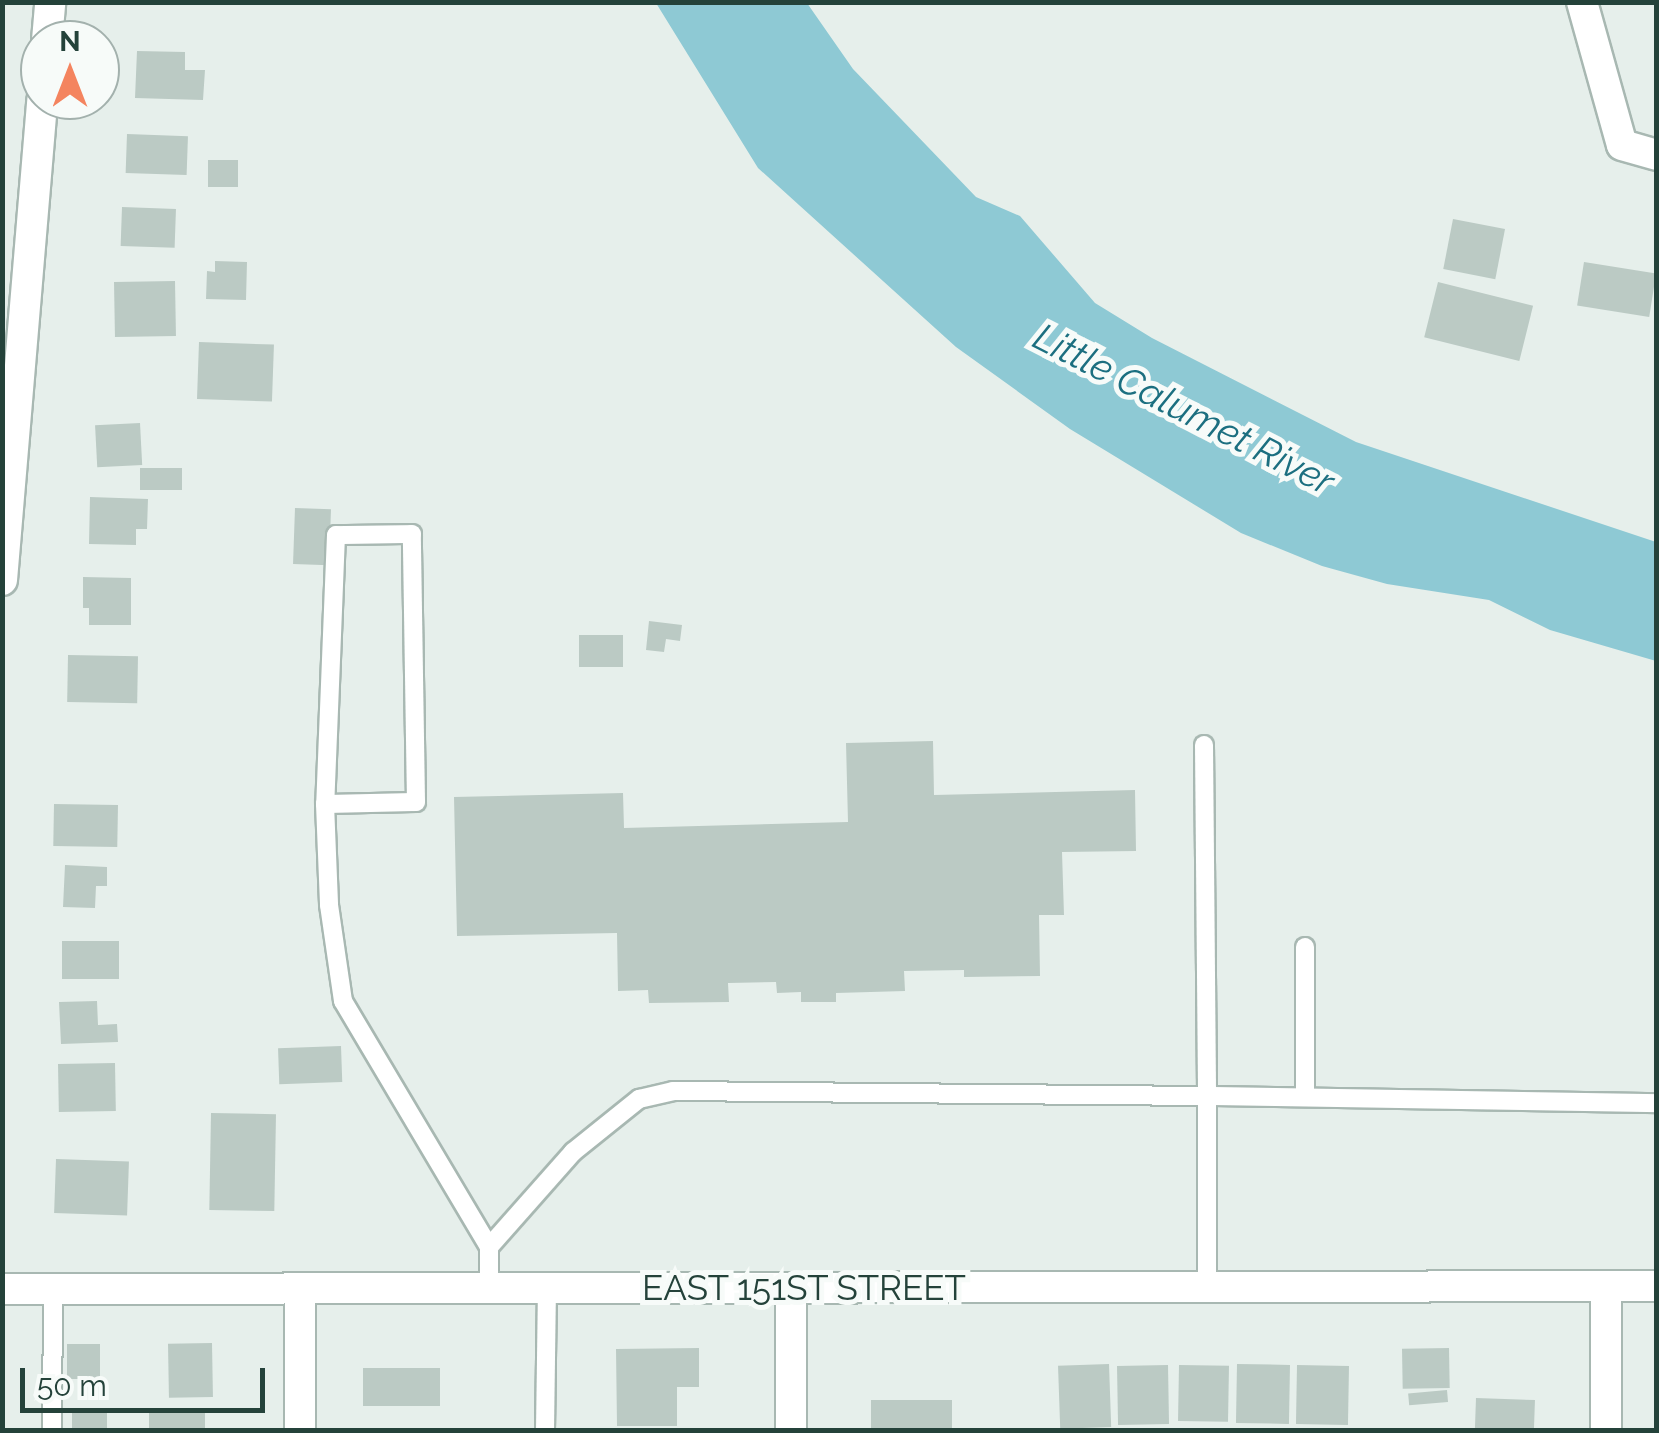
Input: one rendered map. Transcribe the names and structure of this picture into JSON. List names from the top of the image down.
{
  "streets": {
    "street": ["EAST 151ST STREET"]
  },
  "water": ["Little Calumet River"],
  "scale_bar": "50 m",
  "north": "top"
}
